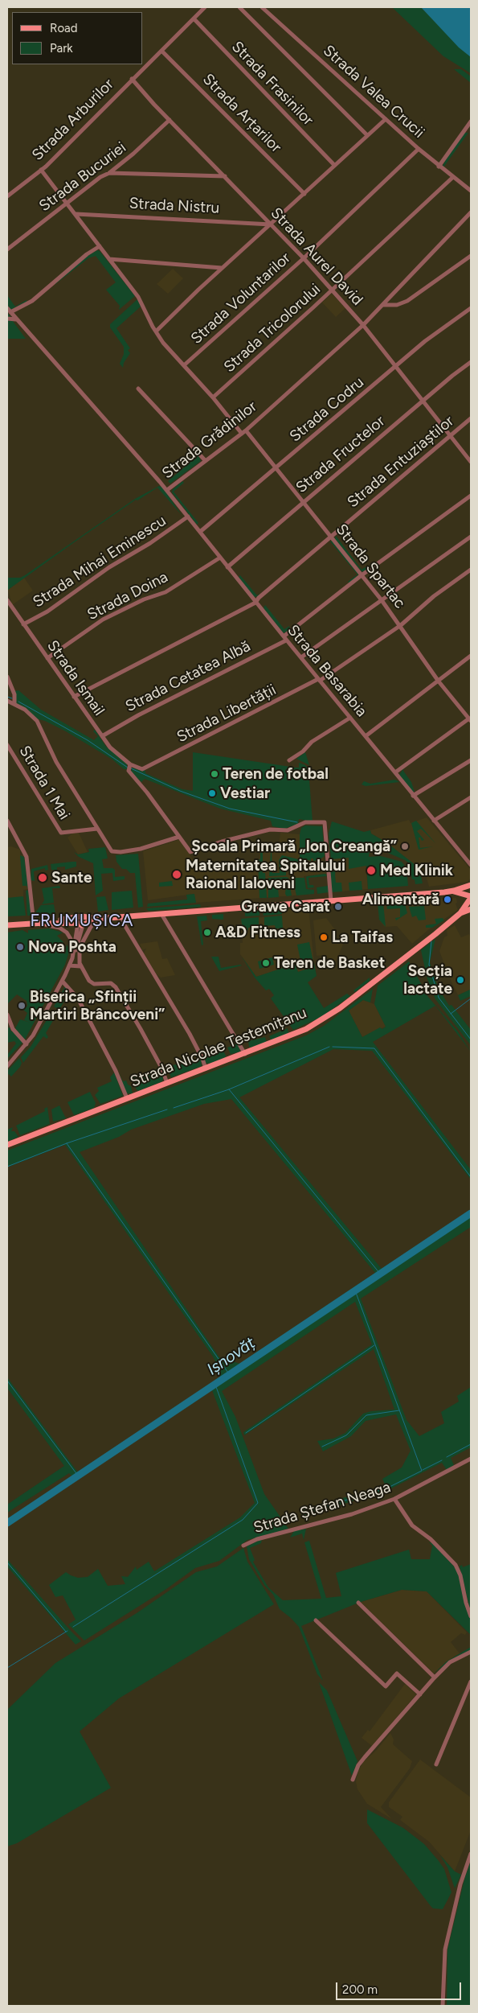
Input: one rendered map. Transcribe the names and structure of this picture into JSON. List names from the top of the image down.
{
  "streets": {
    "main road": ["Strada Nicolae Testemițanu"],
    "street": [
      "Strada Frasinilor",
      "Strada Valea Crucii",
      "Strada Arțarilor",
      "Strada Arburilor",
      "Strada Bucuriei",
      "Strada Nistru",
      "Strada Aurel David",
      "Strada Voluntarilor",
      "Strada Tricolorului",
      "Strada Codru",
      "Strada Grădinilor",
      "Strada Fructelor",
      "Strada Entuziaștilor",
      "Strada Mihai Eminescu",
      "Strada Spartac",
      "Strada Doina",
      "Strada Basarabia",
      "Strada Cetatea Albă",
      "Strada Ismail",
      "Strada Libertății",
      "Strada 1 Mai",
      "Strada Ștefan Neaga"
    ]
  },
  "crossings": [
    ["Strada Frasinilor", "Strada Arburilor"],
    ["Strada Valea Crucii", "Strada Voluntarilor"],
    ["Strada Valea Crucii", "Strada Tricolorului"],
    ["Strada Arțarilor", "Strada Arburilor"],
    ["Strada Arburilor", "Strada Aurel David"],
    ["Strada Bucuriei", "Strada Aurel David"],
    ["Strada Nistru", "Strada Aurel David"],
    ["Strada Aurel David", "Strada Voluntarilor"],
    ["Strada Aurel David", "Strada Tricolorului"],
    ["Strada Aurel David", "Strada Codru"],
    ["Strada Aurel David", "Strada Grădinilor"],
    ["Strada Aurel David", "Strada Fructelor"],
    ["Strada Aurel David", "Strada Entuziaștilor"],
    ["Strada Codru", "Strada Spartac"],
    ["Strada Codru", "Strada Basarabia"],
    ["Strada Grădinilor", "Strada Spartac"],
    ["Strada Grădinilor", "Strada Basarabia"],
    ["Strada Fructelor", "Strada Spartac"],
    ["Strada Fructelor", "Strada Basarabia"],
    ["Strada Entuziaștilor", "Strada Spartac"],
    ["Strada Entuziaștilor", "Strada Basarabia"],
    ["Strada Entuziaștilor", "Strada Ismail"],
    ["Strada Mihai Eminescu", "Strada Basarabia"],
    ["Strada Mihai Eminescu", "Strada Ismail"],
    ["Strada Spartac", "Strada Cetatea Albă"],
    ["Strada Spartac", "Strada Libertății"],
    ["Strada Doina", "Strada Basarabia"],
    ["Strada Doina", "Strada Ismail"],
    ["Strada Basarabia", "Strada Cetatea Albă"],
    ["Strada Basarabia", "Strada Libertății"],
    ["Strada Cetatea Albă", "Strada Ismail"],
    ["Strada Ismail", "Strada Libertății"]
  ],
  "districts": ["FRUMUȘICA"],
  "water": ["Ișnovăț"],
  "places": [
    "Teren de fotbal",
    "Vestiar",
    "Școala Primară „Ion Creangă”",
    "Med Klinik",
    "Maternitatea Spitalului Raional Ialoveni",
    "Sante",
    "Alimentară",
    "Grawe Carat",
    "A&D Fitness",
    "La Taifas",
    "Nova Poshta",
    "Teren de Basket",
    "Secția lactate",
    "Biserica „Sfinții Martiri Brâncoveni”"
  ],
  "legend": ["Road", "Park"],
  "scale_bar": "200 m"
}
